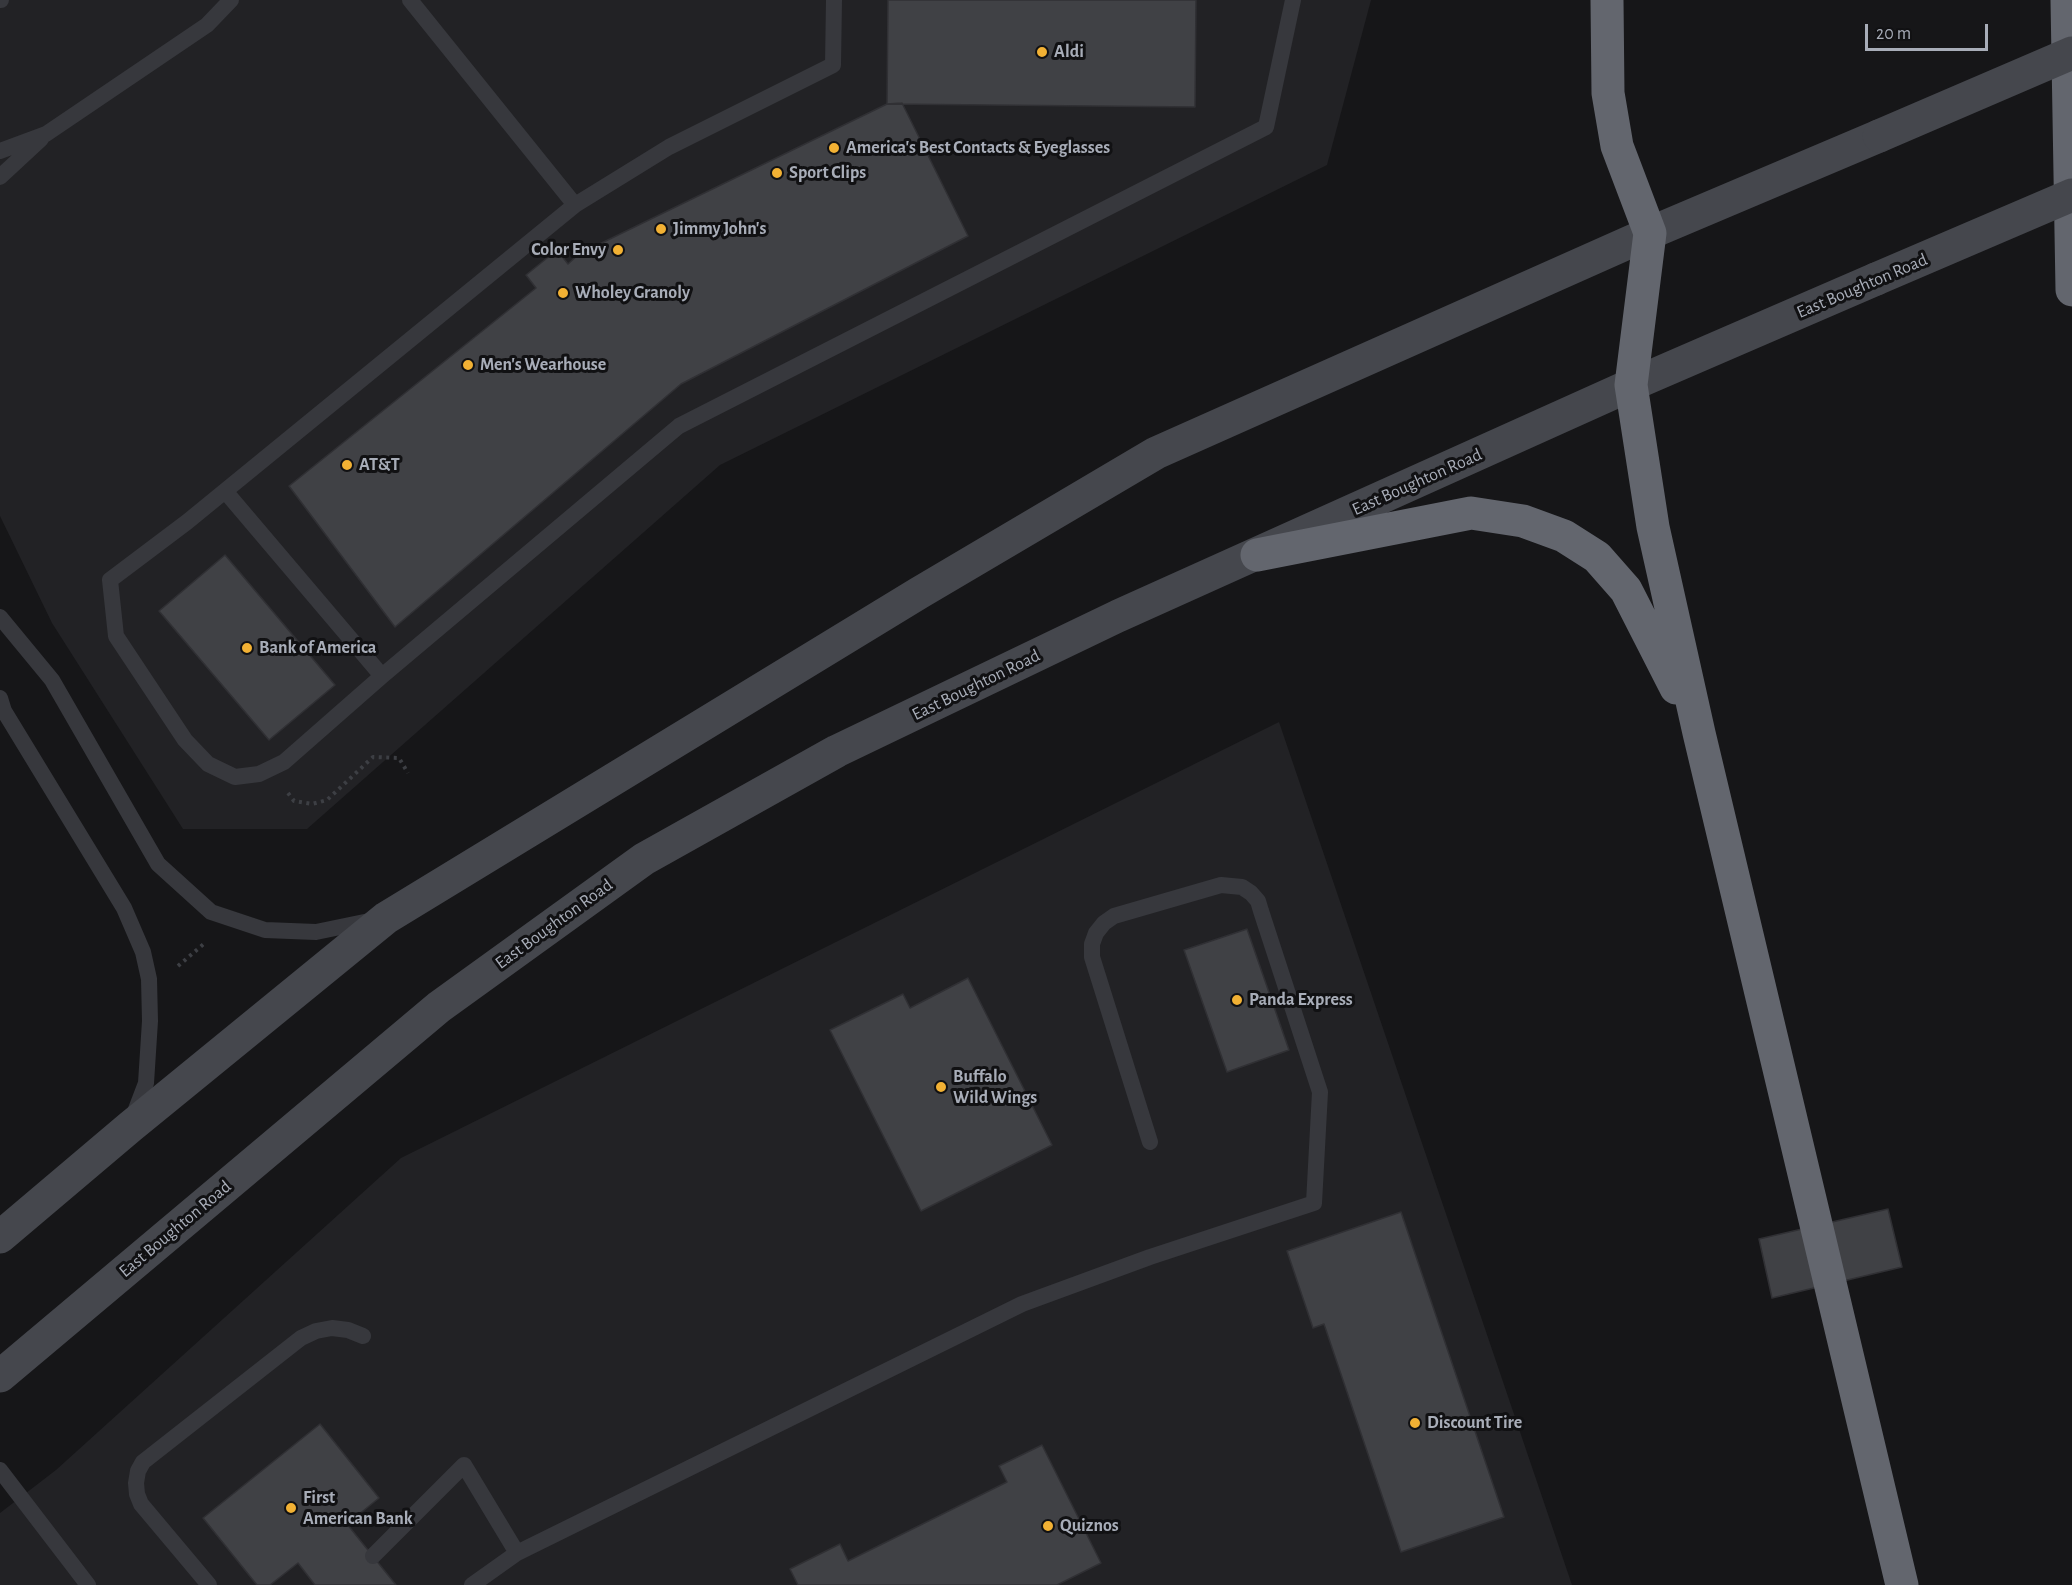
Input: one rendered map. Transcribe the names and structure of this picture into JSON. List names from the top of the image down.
{
  "streets": {
    "main road": ["East Boughton Road"]
  },
  "places": [
    "Aldi",
    "America's Best Contacts & Eyeglasses",
    "Sport Clips",
    "Jimmy John's",
    "Color Envy",
    "Wholey Granoly",
    "Men's Wearhouse",
    "AT&T",
    "Bank of America",
    "Panda Express",
    "Buffalo Wild Wings",
    "Discount Tire",
    "First American Bank",
    "Quiznos"
  ],
  "scale_bar": "20 m"
}
